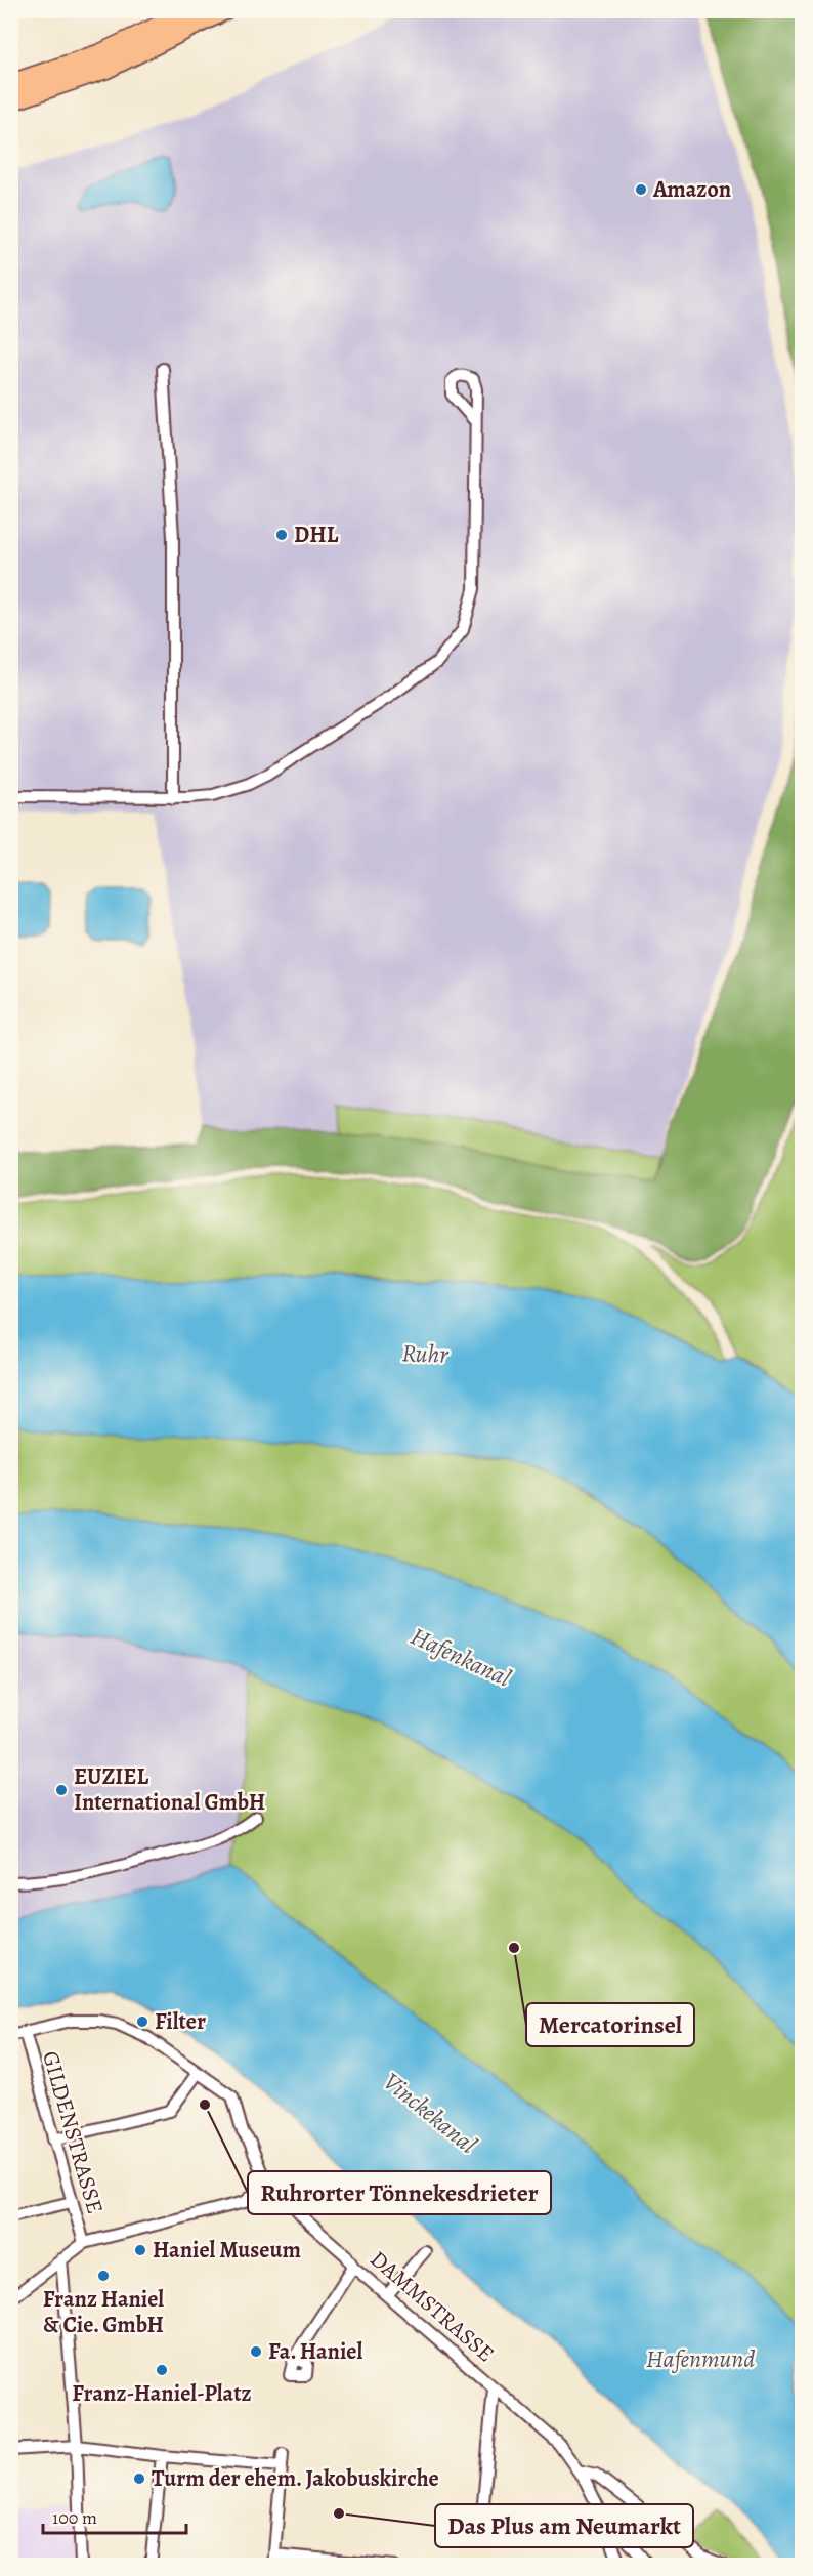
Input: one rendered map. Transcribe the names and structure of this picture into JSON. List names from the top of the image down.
{
  "streets": {
    "street": ["GILDENSTRASSE", "DAMMSTRASSE"]
  },
  "water": [
    "Ruhr",
    "Hafenkanal",
    "Vinckekanal",
    "Hafenmund"
  ],
  "places": [
    "Amazon",
    "DHL",
    "EUZIEL International GmbH",
    "Mercatorinsel",
    "Filter",
    "Ruhrorter Tönnekesdrieter",
    "Haniel Museum",
    "Franz Haniel & Cie. GmbH",
    "Fa. Haniel",
    "Franz-Haniel-Platz",
    "Turm der ehem. Jakobuskirche",
    "Das Plus am Neumarkt"
  ],
  "scale_bar": "100 m"
}
